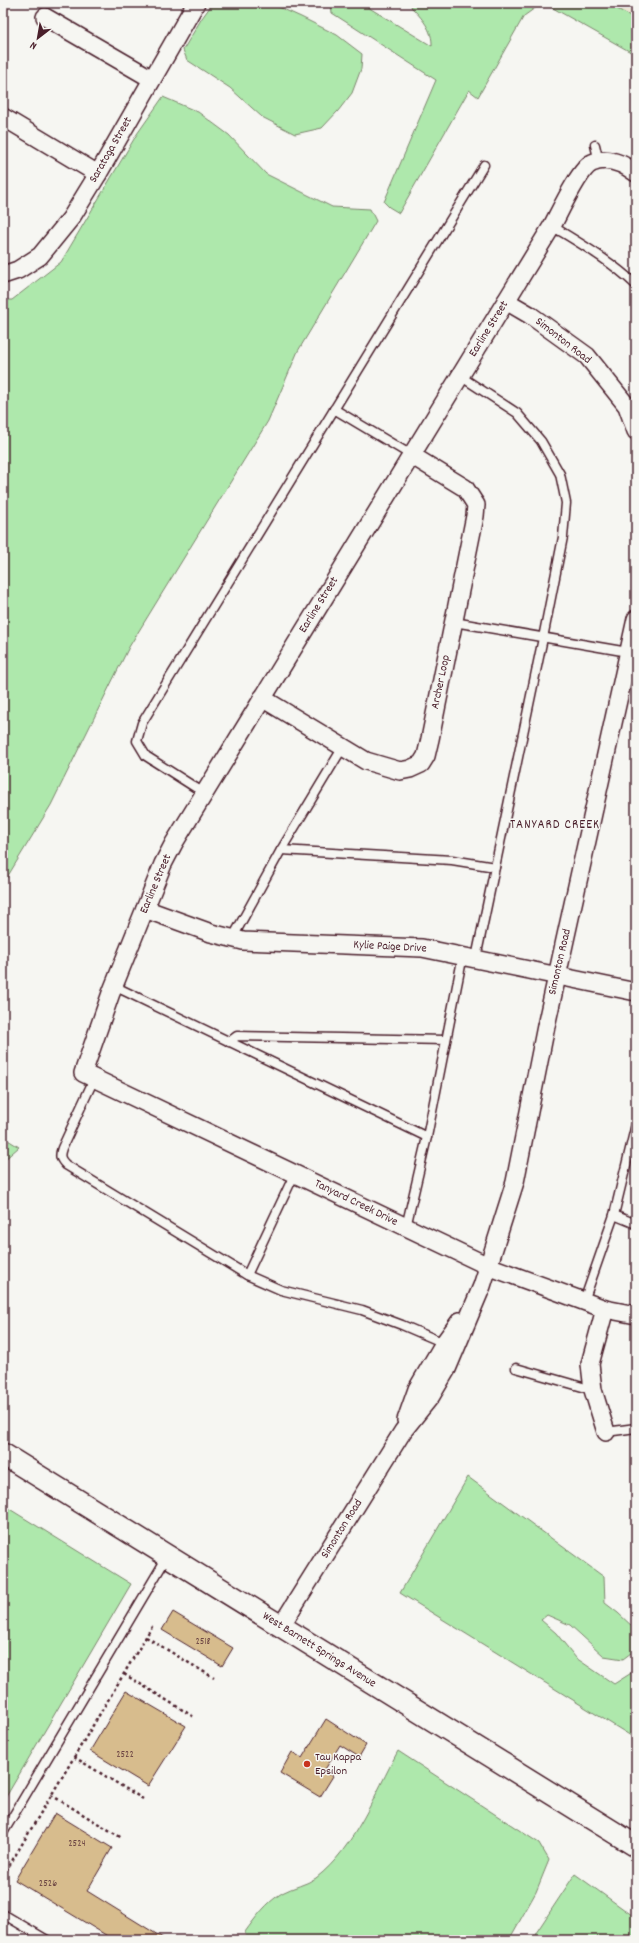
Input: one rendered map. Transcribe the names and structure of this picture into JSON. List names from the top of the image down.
{
  "streets": {
    "street": [
      "Saratoga Street",
      "Earline Street",
      "Simonton Road",
      "Archer Loop",
      "Kylie Paige Drive",
      "Tanyard Creek Drive",
      "West Barnett Springs Avenue"
    ]
  },
  "crossings": [
    ["Earline Street", "Simonton Road"],
    ["Earline Street", "Archer Loop"],
    ["Earline Street", "Kylie Paige Drive"],
    ["Earline Street", "Tanyard Creek Drive"],
    ["Simonton Road", "Kylie Paige Drive"],
    ["Simonton Road", "Tanyard Creek Drive"],
    ["Simonton Road", "West Barnett Springs Avenue"]
  ],
  "districts": ["TANYARD CREEK"],
  "places": ["Tau Kappa Epsilon"],
  "house_numbers": [
    "2518",
    "2522",
    "2524",
    "2526"
  ],
  "north": "bottom left"
}
